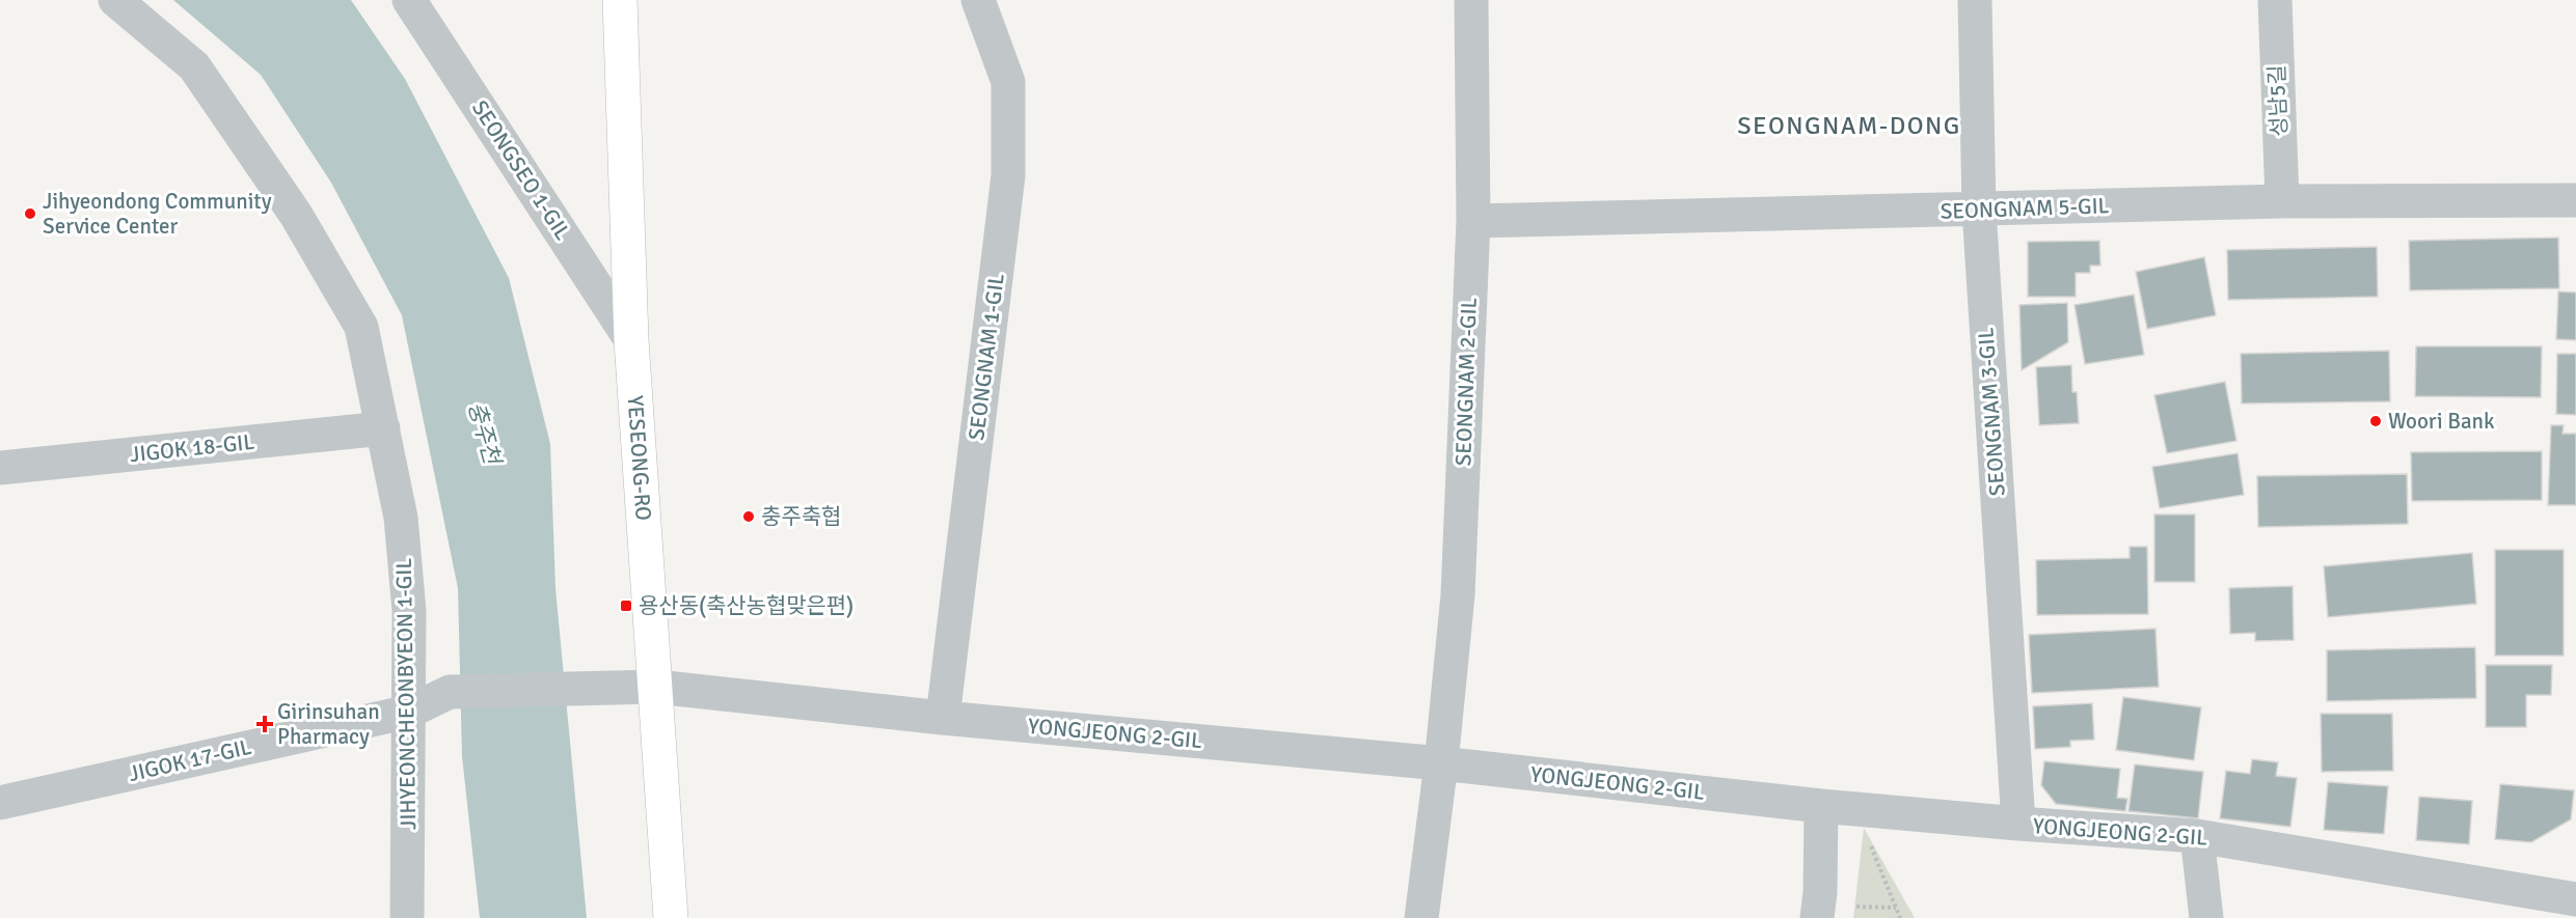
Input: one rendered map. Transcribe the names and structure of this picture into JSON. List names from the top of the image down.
{
  "streets": {
    "main road": ["YESEONG-RO"],
    "street": [
      "성남5길",
      "SEONGSEO 1-GIL",
      "SEONGNAM 5-GIL",
      "SEONGNAM 1-GIL",
      "SEONGNAM 2-GIL",
      "SEONGNAM 3-GIL",
      "JIGOK 18-GIL",
      "JIHYEONCHEONBYEON 1-GIL",
      "YONGJEONG 2-GIL",
      "JIGOK 17-GIL"
    ]
  },
  "crossings": [
    ["성남5길", "SEONGNAM 5-GIL"],
    ["SEONGSEO 1-GIL", "YESEONG-RO"],
    ["SEONGNAM 5-GIL", "SEONGNAM 2-GIL"],
    ["SEONGNAM 5-GIL", "SEONGNAM 3-GIL"],
    ["SEONGNAM 1-GIL", "YONGJEONG 2-GIL"],
    ["SEONGNAM 2-GIL", "YONGJEONG 2-GIL"],
    ["SEONGNAM 3-GIL", "YONGJEONG 2-GIL"],
    ["JIGOK 18-GIL", "JIHYEONCHEONBYEON 1-GIL"],
    ["YESEONG-RO", "YONGJEONG 2-GIL"],
    ["JIHYEONCHEONBYEON 1-GIL", "JIGOK 17-GIL"],
    ["YONGJEONG 2-GIL", "JIGOK 17-GIL"]
  ],
  "districts": ["SEONGNAM-DONG"],
  "water": ["충주천"],
  "places": {
    "other": ["Jihyeondong Community Service Center", "Woori Bank", "충주축협"],
    "transit": ["용산동(축산농협맞은편)"],
    "health": ["Girinsuhan Pharmacy"]
  }
}
